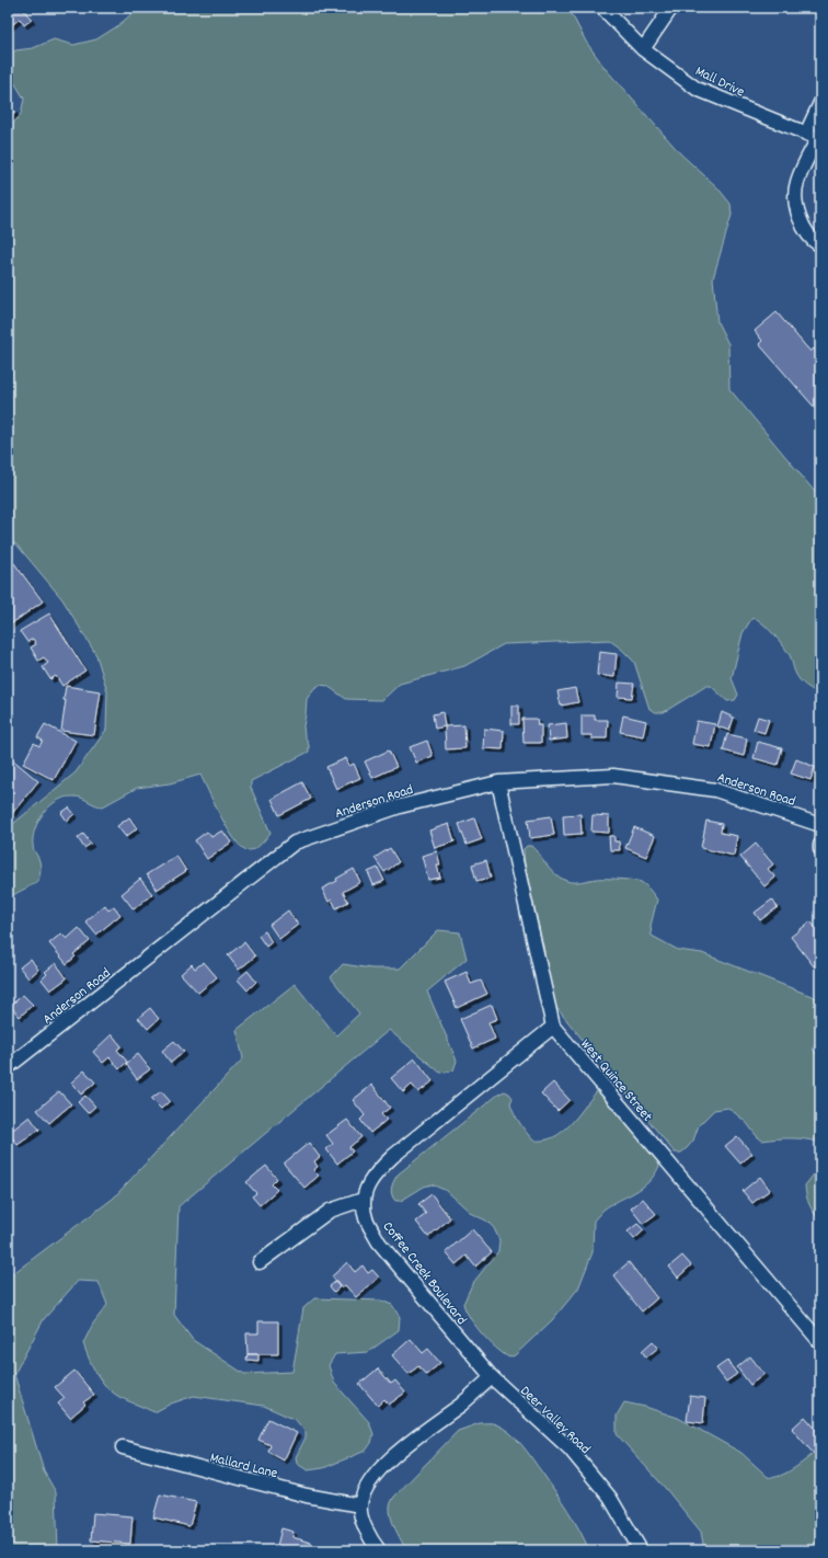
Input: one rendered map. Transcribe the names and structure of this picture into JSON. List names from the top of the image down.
{
  "streets": {
    "street": [
      "Mall Drive",
      "Anderson Road",
      "West Quince Street",
      "Coffee Creek Boulevard",
      "Deer Valley Road",
      "Mallard Lane"
    ]
  },
  "crossings": [
    ["Anderson Road", "West Quince Street"],
    ["Coffee Creek Boulevard", "Deer Valley Road"]
  ]
}
